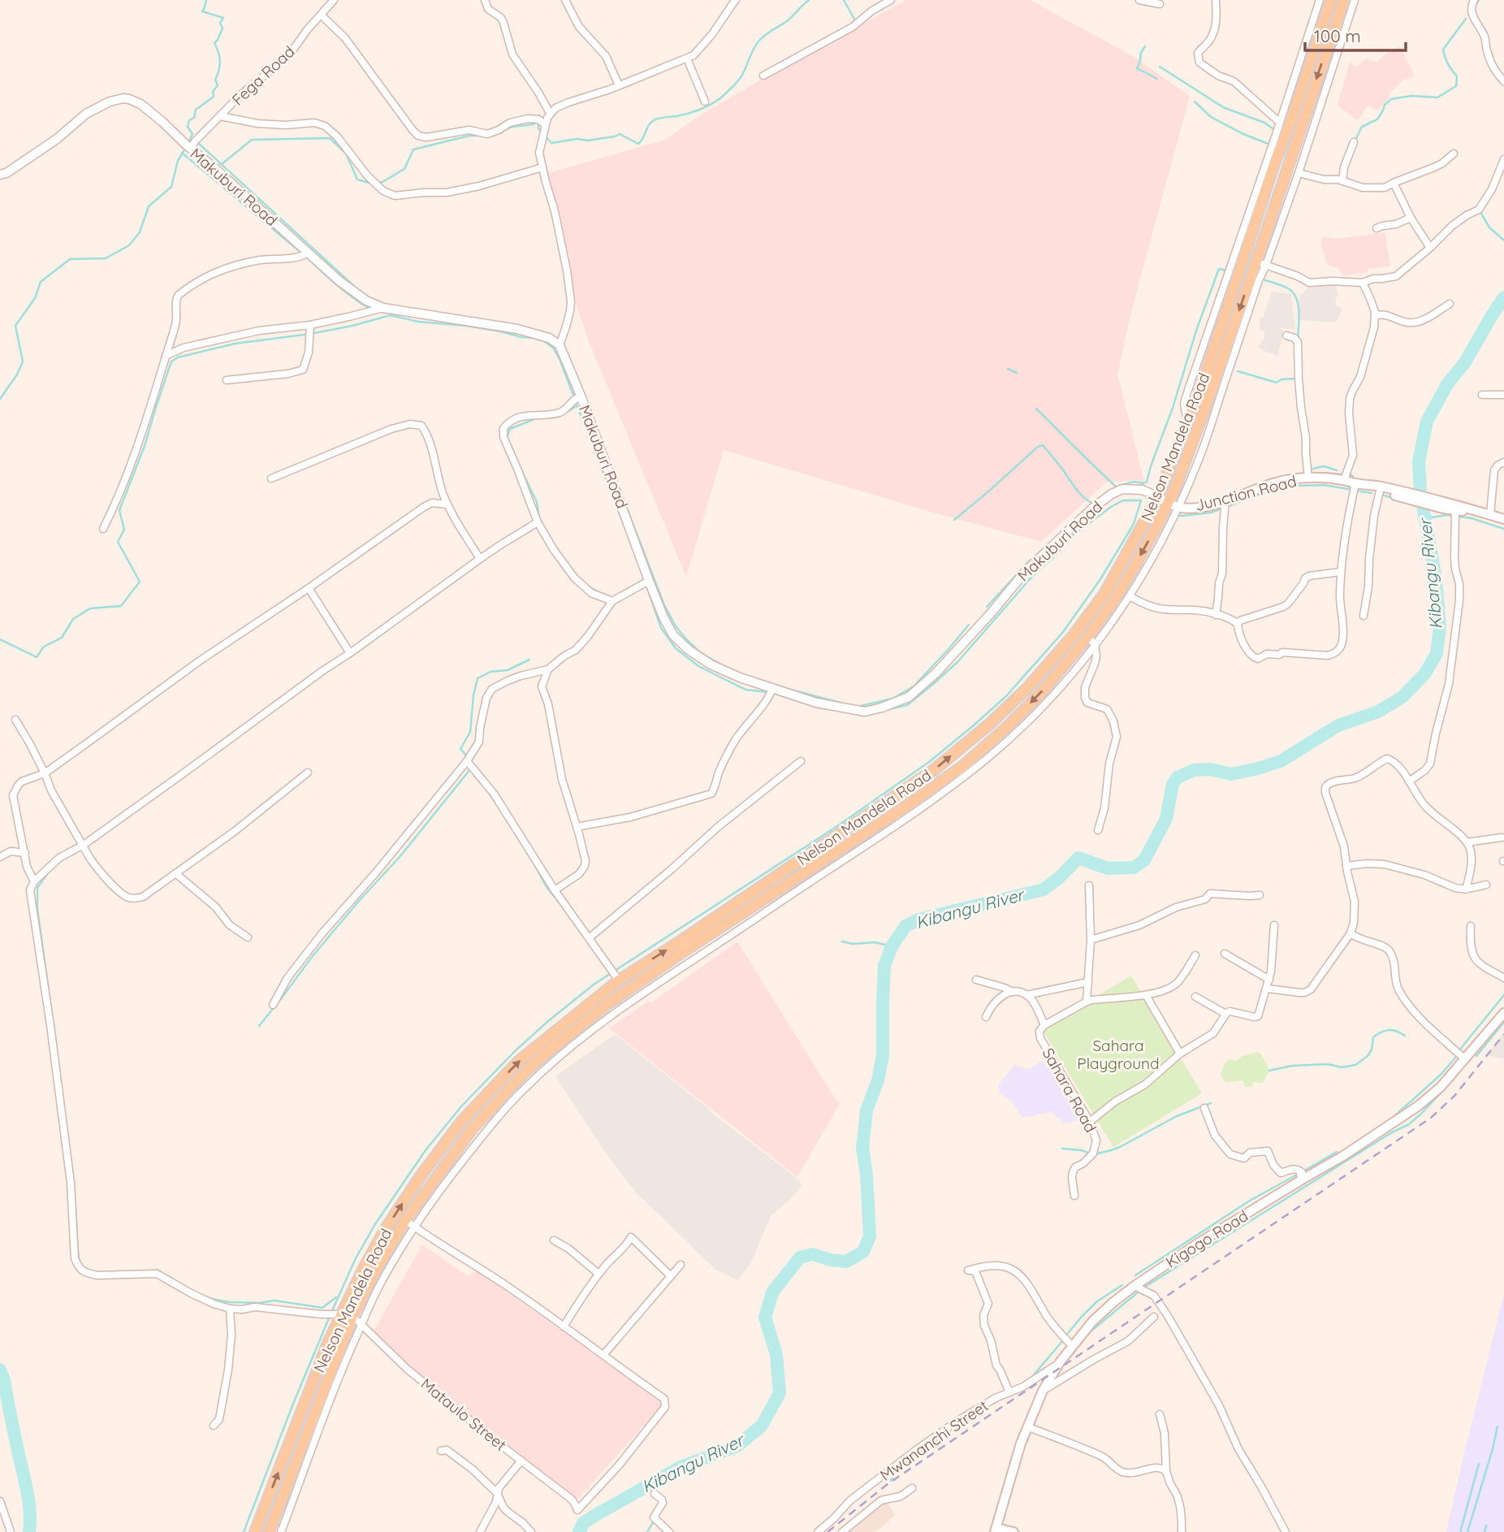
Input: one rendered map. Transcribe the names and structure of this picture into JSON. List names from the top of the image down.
{
  "streets": {
    "main road": ["Nelson Mandela Road", "Junction Road", "Kigogo Road"],
    "street": [
      "Fega Road",
      "Makuburi Road",
      "Sahara Road",
      "Mataulo Street",
      "Mwananchi Street"
    ]
  },
  "crossings": [
    ["Fega Road", "Makuburi Road"],
    ["Makuburi Road", "Nelson Mandela Road"],
    ["Makuburi Road", "Junction Road"],
    ["Nelson Mandela Road", "Junction Road"],
    ["Nelson Mandela Road", "Mataulo Street"],
    ["Kigogo Road", "Mwananchi Street"]
  ],
  "water": ["Kibangu River"],
  "parks": ["Sahara Playground"],
  "scale_bar": "100 m"
}
